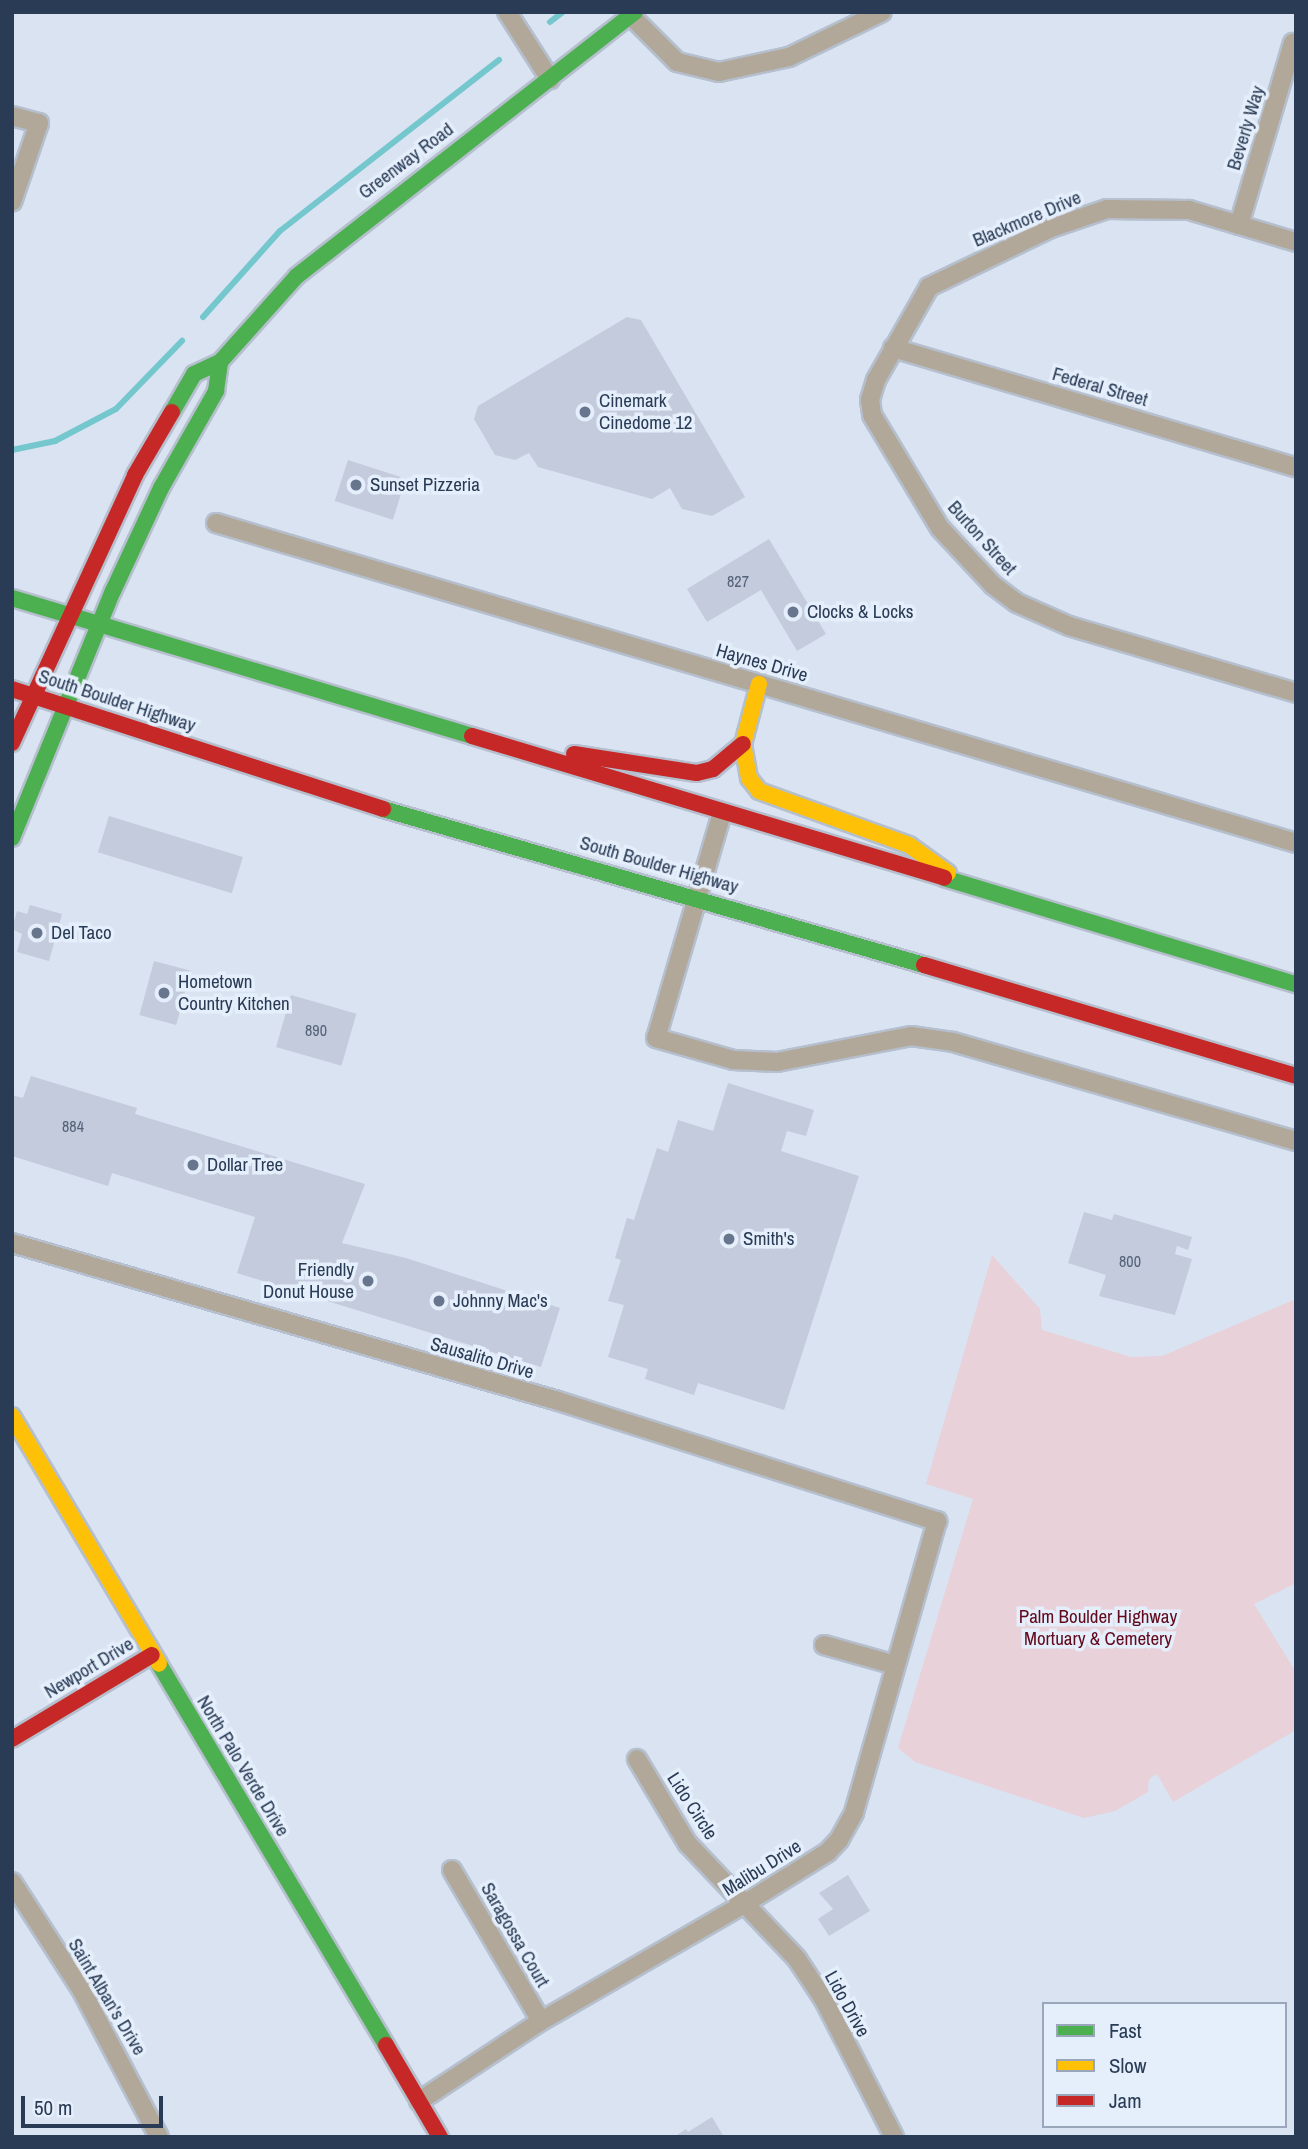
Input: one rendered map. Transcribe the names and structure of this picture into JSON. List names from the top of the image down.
{
  "streets": {
    "main road": [
      "Greenway Road",
      "South Boulder Highway",
      "Newport Drive",
      "North Palo Verde Drive"
    ],
    "street": [
      "Beverly Way",
      "Blackmore Drive",
      "Federal Street",
      "Burton Street",
      "Haynes Drive",
      "Sausalito Drive",
      "Lido Circle",
      "Malibu Drive",
      "Saragossa Court",
      "Saint Alban's Drive",
      "Lido Drive"
    ]
  },
  "crossings": [
    ["Beverly Way", "Blackmore Drive"],
    ["Greenway Road", "South Boulder Highway"],
    ["Blackmore Drive", "Federal Street"],
    ["Blackmore Drive", "Burton Street"],
    ["Federal Street", "Burton Street"],
    ["Sausalito Drive", "Malibu Drive"],
    ["Newport Drive", "North Palo Verde Drive"],
    ["North Palo Verde Drive", "Malibu Drive"],
    ["Lido Circle", "Malibu Drive"],
    ["Lido Circle", "Lido Drive"],
    ["Malibu Drive", "Saragossa Court"],
    ["Malibu Drive", "Lido Drive"]
  ],
  "parks": ["Palm Boulder Highway Mortuary & Cemetery"],
  "places": [
    "Cinemark Cinedome 12",
    "Sunset Pizzeria",
    "Clocks & Locks",
    "Del Taco",
    "Hometown Country Kitchen",
    "Dollar Tree",
    "Smith's",
    "Friendly Donut House",
    "Johnny Mac's"
  ],
  "house_numbers": [
    "827",
    "890",
    "884",
    "800"
  ],
  "legend": ["Fast", "Slow", "Jam"],
  "scale_bar": "50 m"
}
